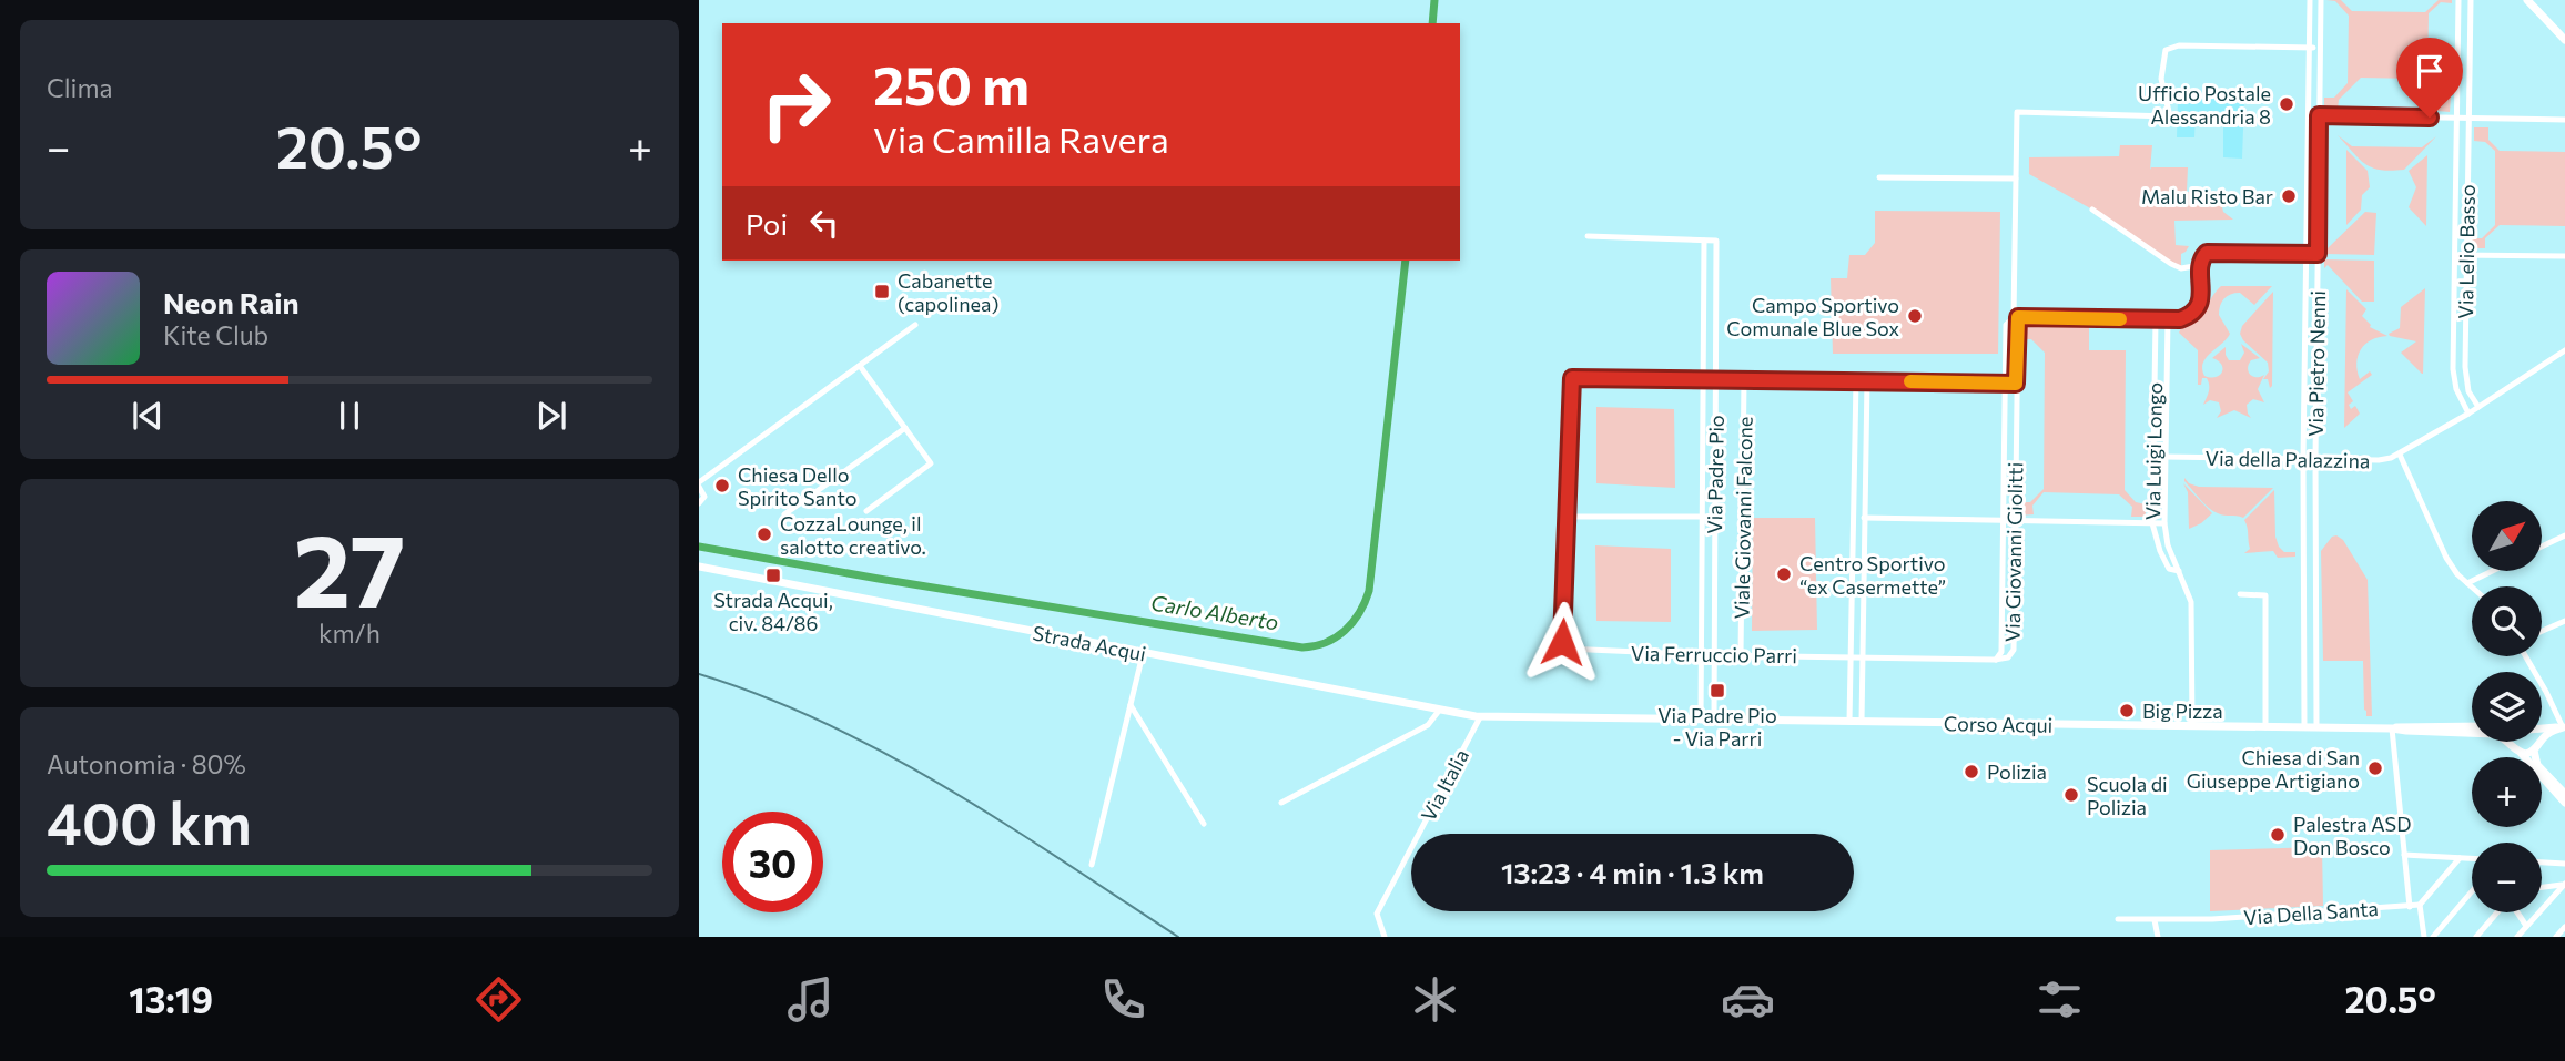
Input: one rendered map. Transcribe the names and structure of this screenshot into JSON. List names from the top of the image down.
{
  "streets": {
    "street": [
      "Via Lelio Basso",
      "Via Pietro Nenni",
      "Via Luigi Longo",
      "Via della Palazzina",
      "Via Padre Pio",
      "Viale Giovanni Falcone",
      "Via Giovanni Giolitti",
      "Strada Acqui",
      "Via Ferruccio Parri",
      "Corso Acqui",
      "Via Italia",
      "Via Della Santa"
    ]
  },
  "crossings": [
    ["Via Lelio Basso", "Via della Palazzina"],
    ["Via Pietro Nenni", "Via della Palazzina"],
    ["Via Pietro Nenni", "Via Giovanni Giolitti"],
    ["Via Pietro Nenni", "Corso Acqui"],
    ["Via Luigi Longo", "Via della Palazzina"],
    ["Via Luigi Longo", "Corso Acqui"],
    ["Via Padre Pio", "Via Ferruccio Parri"],
    ["Via Padre Pio", "Corso Acqui"],
    ["Viale Giovanni Falcone", "Via Ferruccio Parri"],
    ["Via Giovanni Giolitti", "Via Ferruccio Parri"],
    ["Strada Acqui", "Corso Acqui"],
    ["Strada Acqui", "Via Italia"],
    ["Corso Acqui", "Via Italia"]
  ],
  "water": ["Carlo Alberto"],
  "places": {
    "other": [
      "Ufficio Postale Alessandria 8",
      "Malu Risto Bar",
      "Campo Sportivo Comunale Blue Sox",
      "Chiesa Dello Spirito Santo",
      "CozzaLounge, il salotto creativo.",
      "Centro Sportivo “ex Casermette”",
      "Big Pizza",
      "Chiesa di San Giuseppe Artigiano",
      "Polizia",
      "Scuola di Polizia",
      "Palestra ASD Don Bosco"
    ],
    "transit": ["Cabanette (capolinea)", "Strada Acqui, civ. 84/86", "Via Padre Pio - Via Parri"]
  },
  "north": "top right",
  "page": {
    "tile": [
      "Clima",
      ["27", "km/h"],
      ["Autonomia · 80%", "400 km"]
    ],
    "turn": ["250 m", "Via Camilla Ravera"],
    "heat": ["−", "20.5°", "+"],
    "then": "Poi",
    "song": ["Neon Rain", "Kite Club"],
    "map_buttons": ["+", "−"],
    "limit": "30",
    "trip": "13:23 · 4 min · 1.3 km",
    "tabs": ["13:19", "20.5°"]
  }
}
